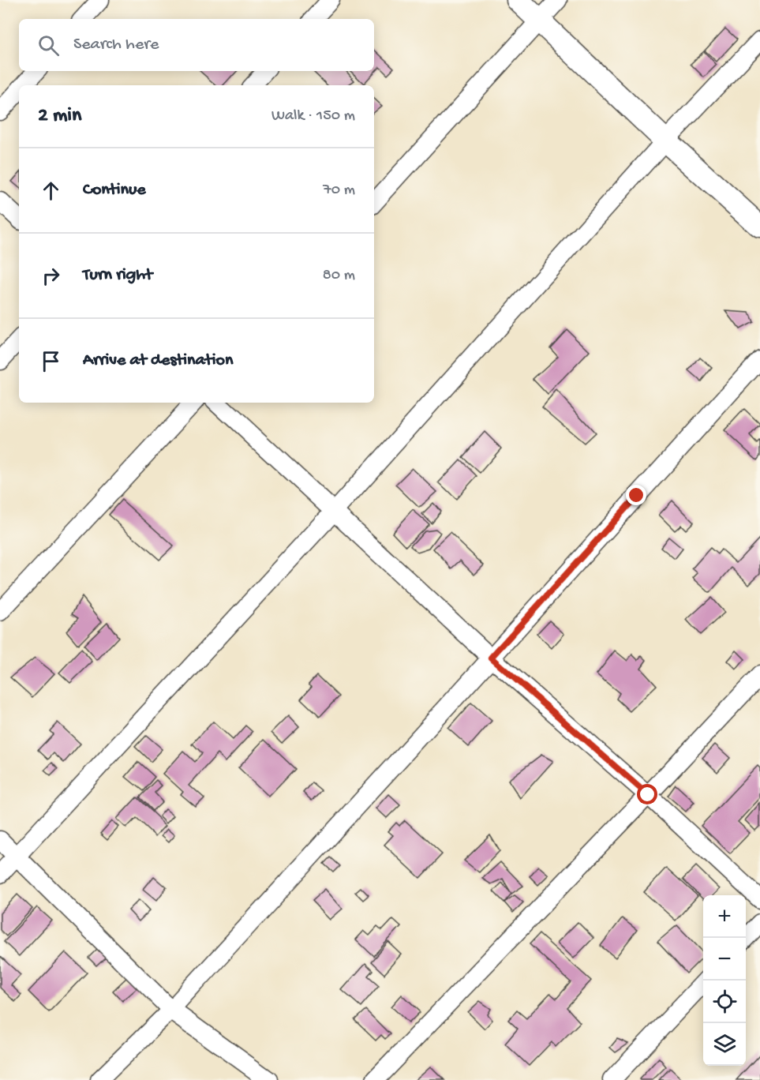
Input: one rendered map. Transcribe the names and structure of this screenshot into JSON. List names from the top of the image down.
{
  "page": {
    "search": "Search here",
    "heading": ["2 min", "Walk · 150 m"],
    "list": [
      ["Continue", "70 m"],
      ["Turn right", "80 m"],
      "Arrive at destination"
    ],
    "map_buttons": ["+", "−"]
  }
}
